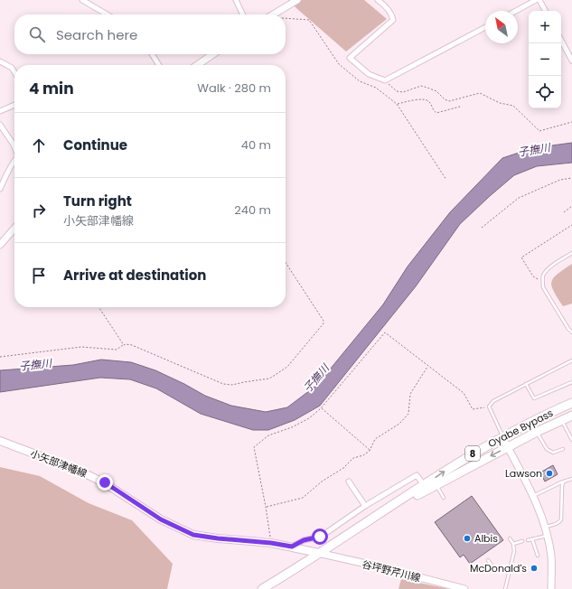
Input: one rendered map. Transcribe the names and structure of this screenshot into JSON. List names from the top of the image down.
{
  "streets": {
    "highway": ["Oyabe Bypass", "8"],
    "main road": ["小矢部津幡線"],
    "street": ["谷坪野芹川線"]
  },
  "crossings": [
    ["Oyabe Bypass", "小矢部津幡線"],
    ["Oyabe Bypass", "谷坪野芹川線"],
    ["小矢部津幡線", "谷坪野芹川線"]
  ],
  "water": ["子撫川"],
  "places": ["Lawson", "Albis", "McDonald's"],
  "north": "top left",
  "page": {
    "map_buttons": ["+", "−"],
    "search": "Search here",
    "heading": ["4 min", "Walk · 280 m"],
    "list": [
      ["Continue", "40 m"],
      ["Turn right", "小矢部津幡線", "240 m"],
      "Arrive at destination"
    ]
  }
}
